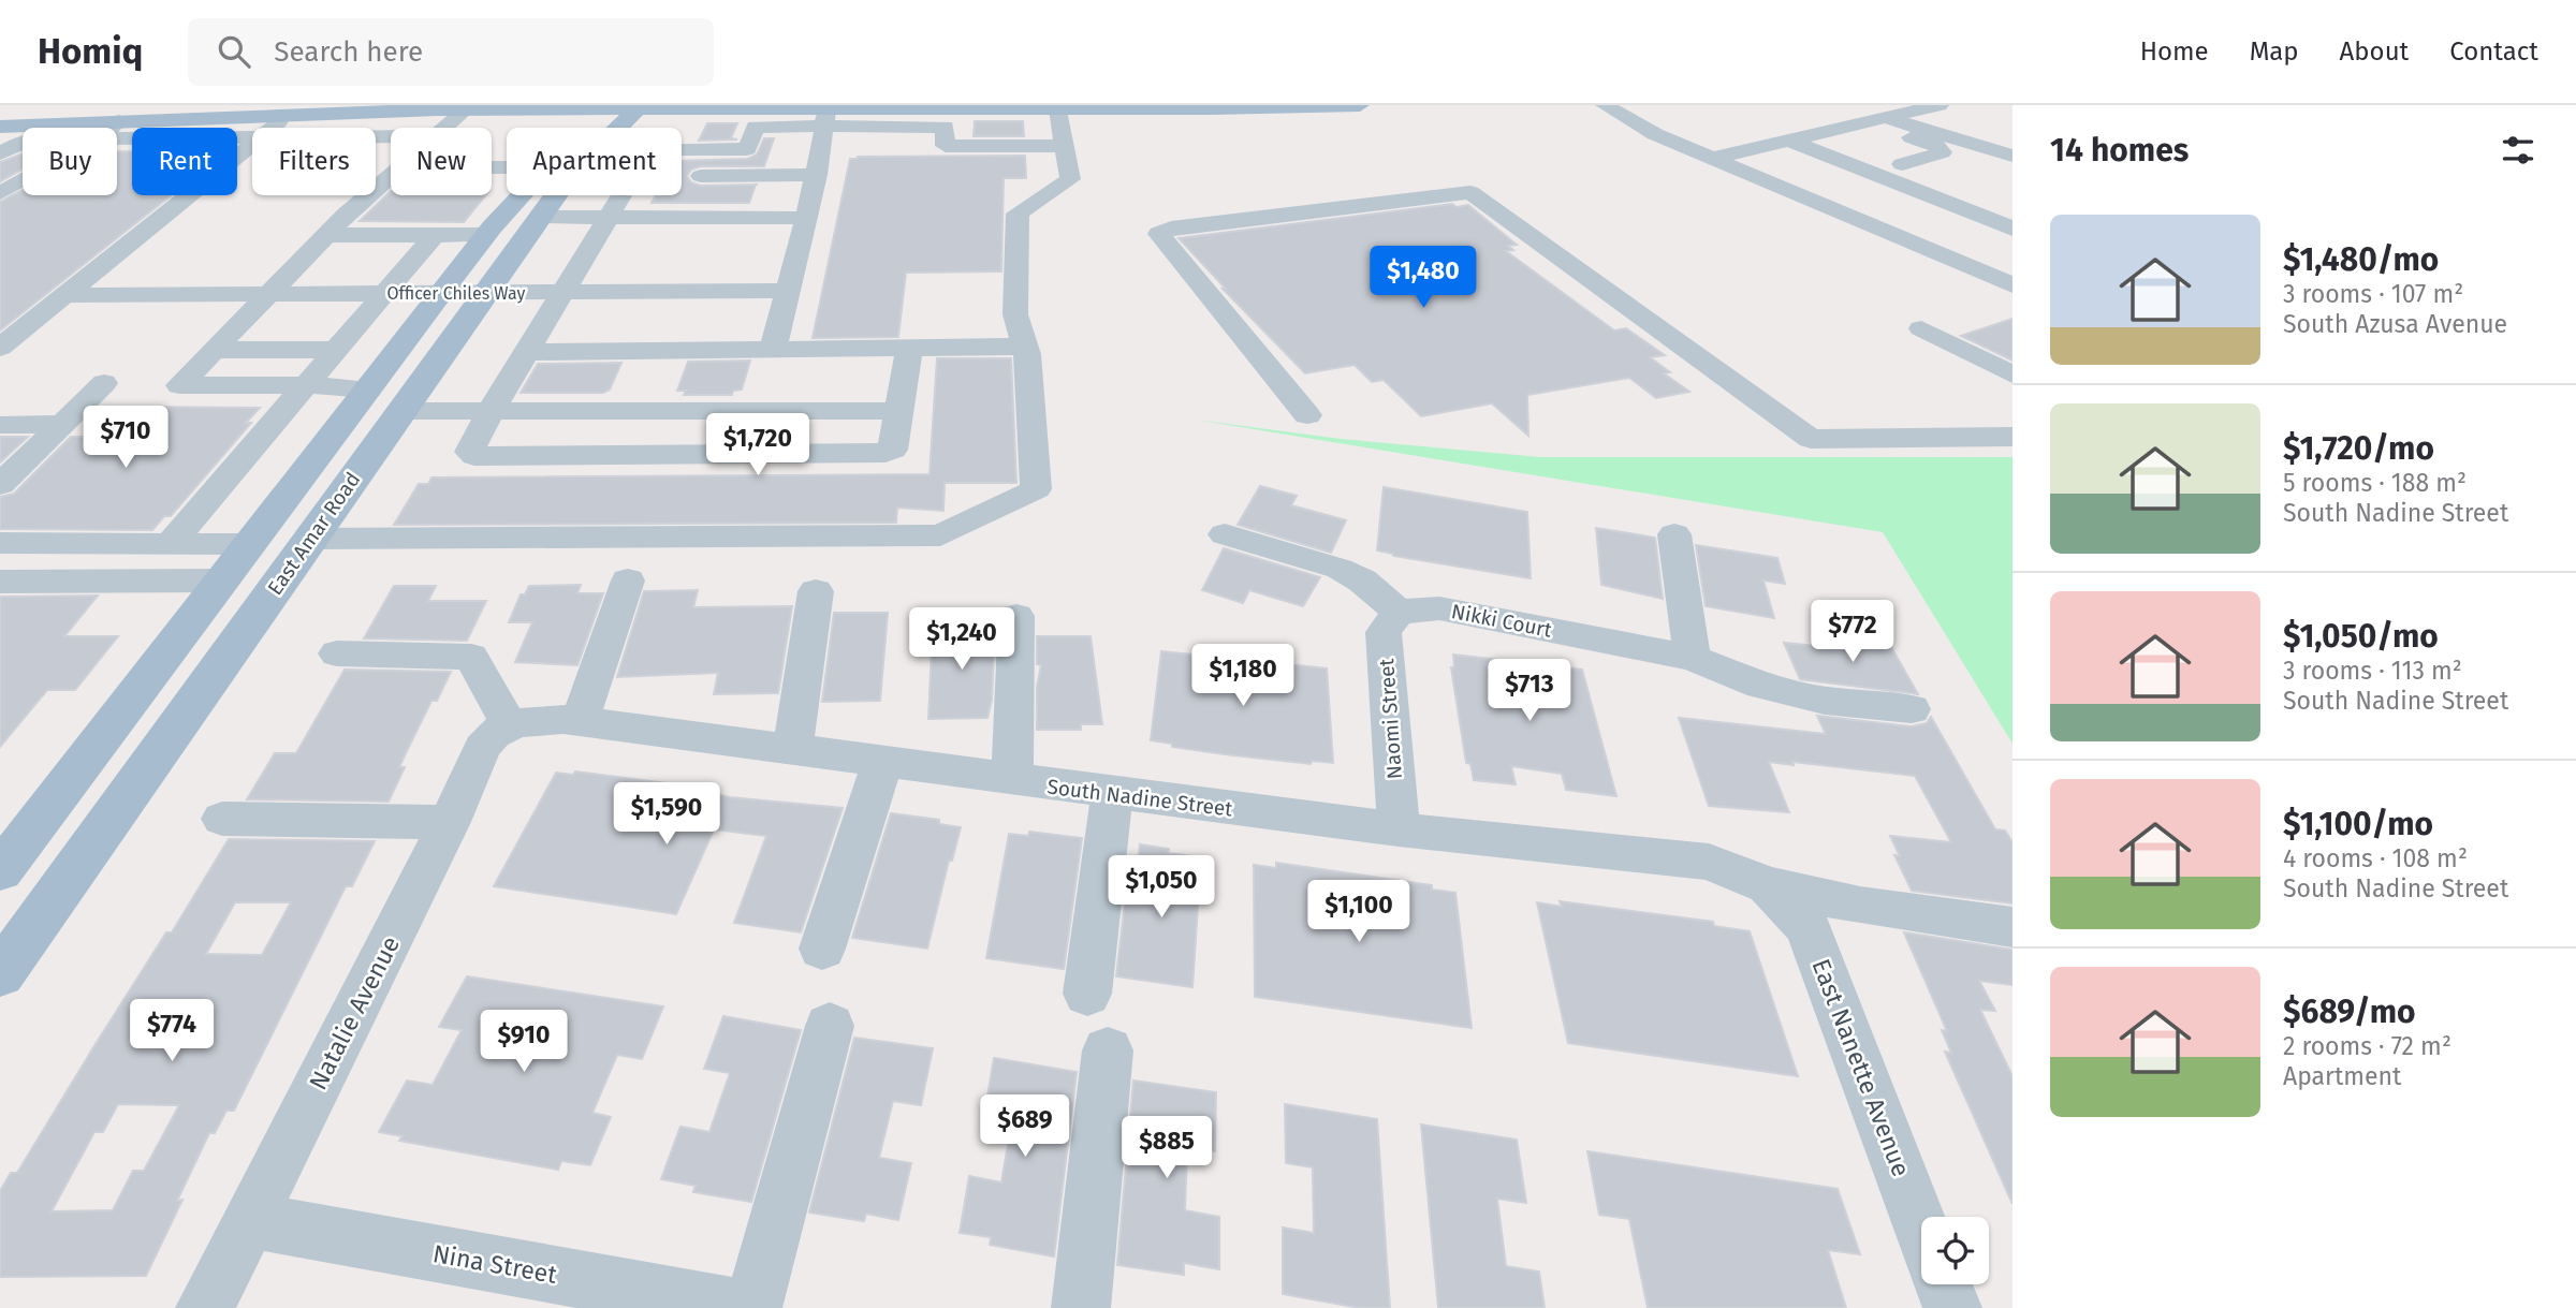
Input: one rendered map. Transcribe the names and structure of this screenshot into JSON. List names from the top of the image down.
{
  "streets": {
    "main road": ["East Amar Road"],
    "street": [
      "Officer Chiles Way",
      "Nikki Court",
      "Naomi Street",
      "South Nadine Street",
      "Natalie Avenue",
      "East Nanette Avenue",
      "Nina Street"
    ]
  },
  "crossings": [
    ["Officer Chiles Way", "East Amar Road"],
    ["Nikki Court", "Naomi Street"],
    ["Naomi Street", "South Nadine Street"],
    ["South Nadine Street", "Natalie Avenue"],
    ["South Nadine Street", "East Nanette Avenue"],
    ["Natalie Avenue", "Nina Street"]
  ],
  "page": {
    "header": "Homiq",
    "search": "Search here",
    "nav": [
      "Home",
      "Map",
      "About",
      "Contact"
    ],
    "heading": "14 homes",
    "chip": [
      "Buy",
      "Rent",
      "Filters",
      "New",
      "Apartment"
    ],
    "list": [
      {
        "name": "$1,480/mo",
        "note": "3 rooms · 107 m² · South Azusa Avenue"
      },
      {
        "name": "$1,720/mo",
        "note": "5 rooms · 188 m² · South Nadine Street"
      },
      {
        "name": "$1,050/mo",
        "note": "3 rooms · 113 m² · South Nadine Street"
      },
      {
        "name": "$1,100/mo",
        "note": "4 rooms · 108 m² · South Nadine Street"
      },
      {
        "name": "$689/mo",
        "note": "2 rooms · 72 m² · Apartment"
      }
    ],
    "price": [
      "$1,480",
      "$710",
      "$1,720",
      "$772",
      "$1,240",
      "$1,180",
      "$713",
      "$1,590",
      "$1,050",
      "$1,100",
      "$774",
      "$910",
      "$689",
      "$885"
    ]
  }
}
